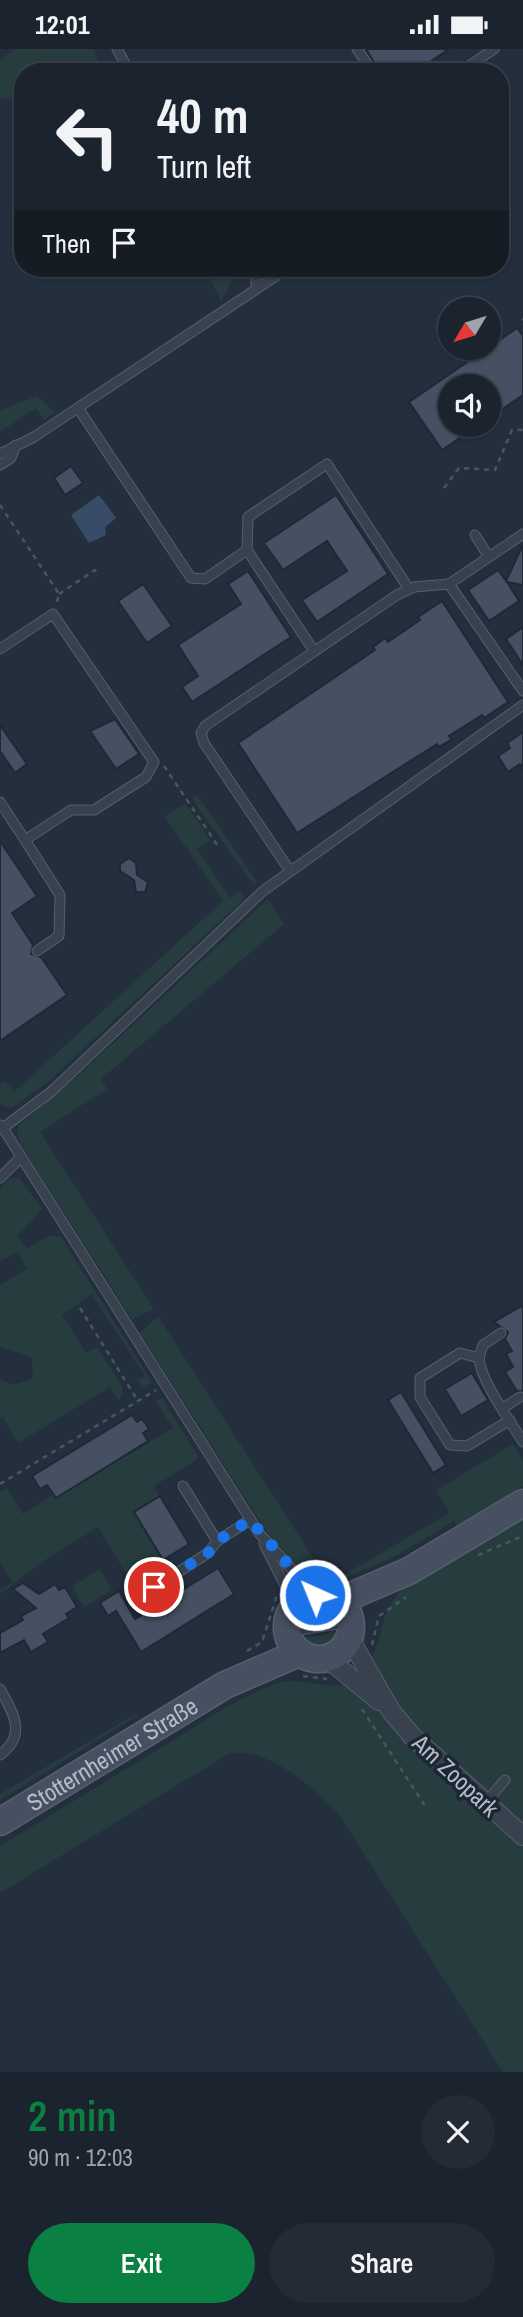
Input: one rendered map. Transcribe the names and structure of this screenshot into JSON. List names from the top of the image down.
{
  "streets": {
    "main road": ["Stotternheimer Straße"],
    "street": ["Am Zoopark"]
  },
  "north": "bottom left",
  "page": {
    "status": "12:01",
    "turn": ["40 m", "Turn left"],
    "then": "Then",
    "heading": ["2 min", "90 m · 12:03"],
    "buttons": ["Exit", "Share"]
  }
}
